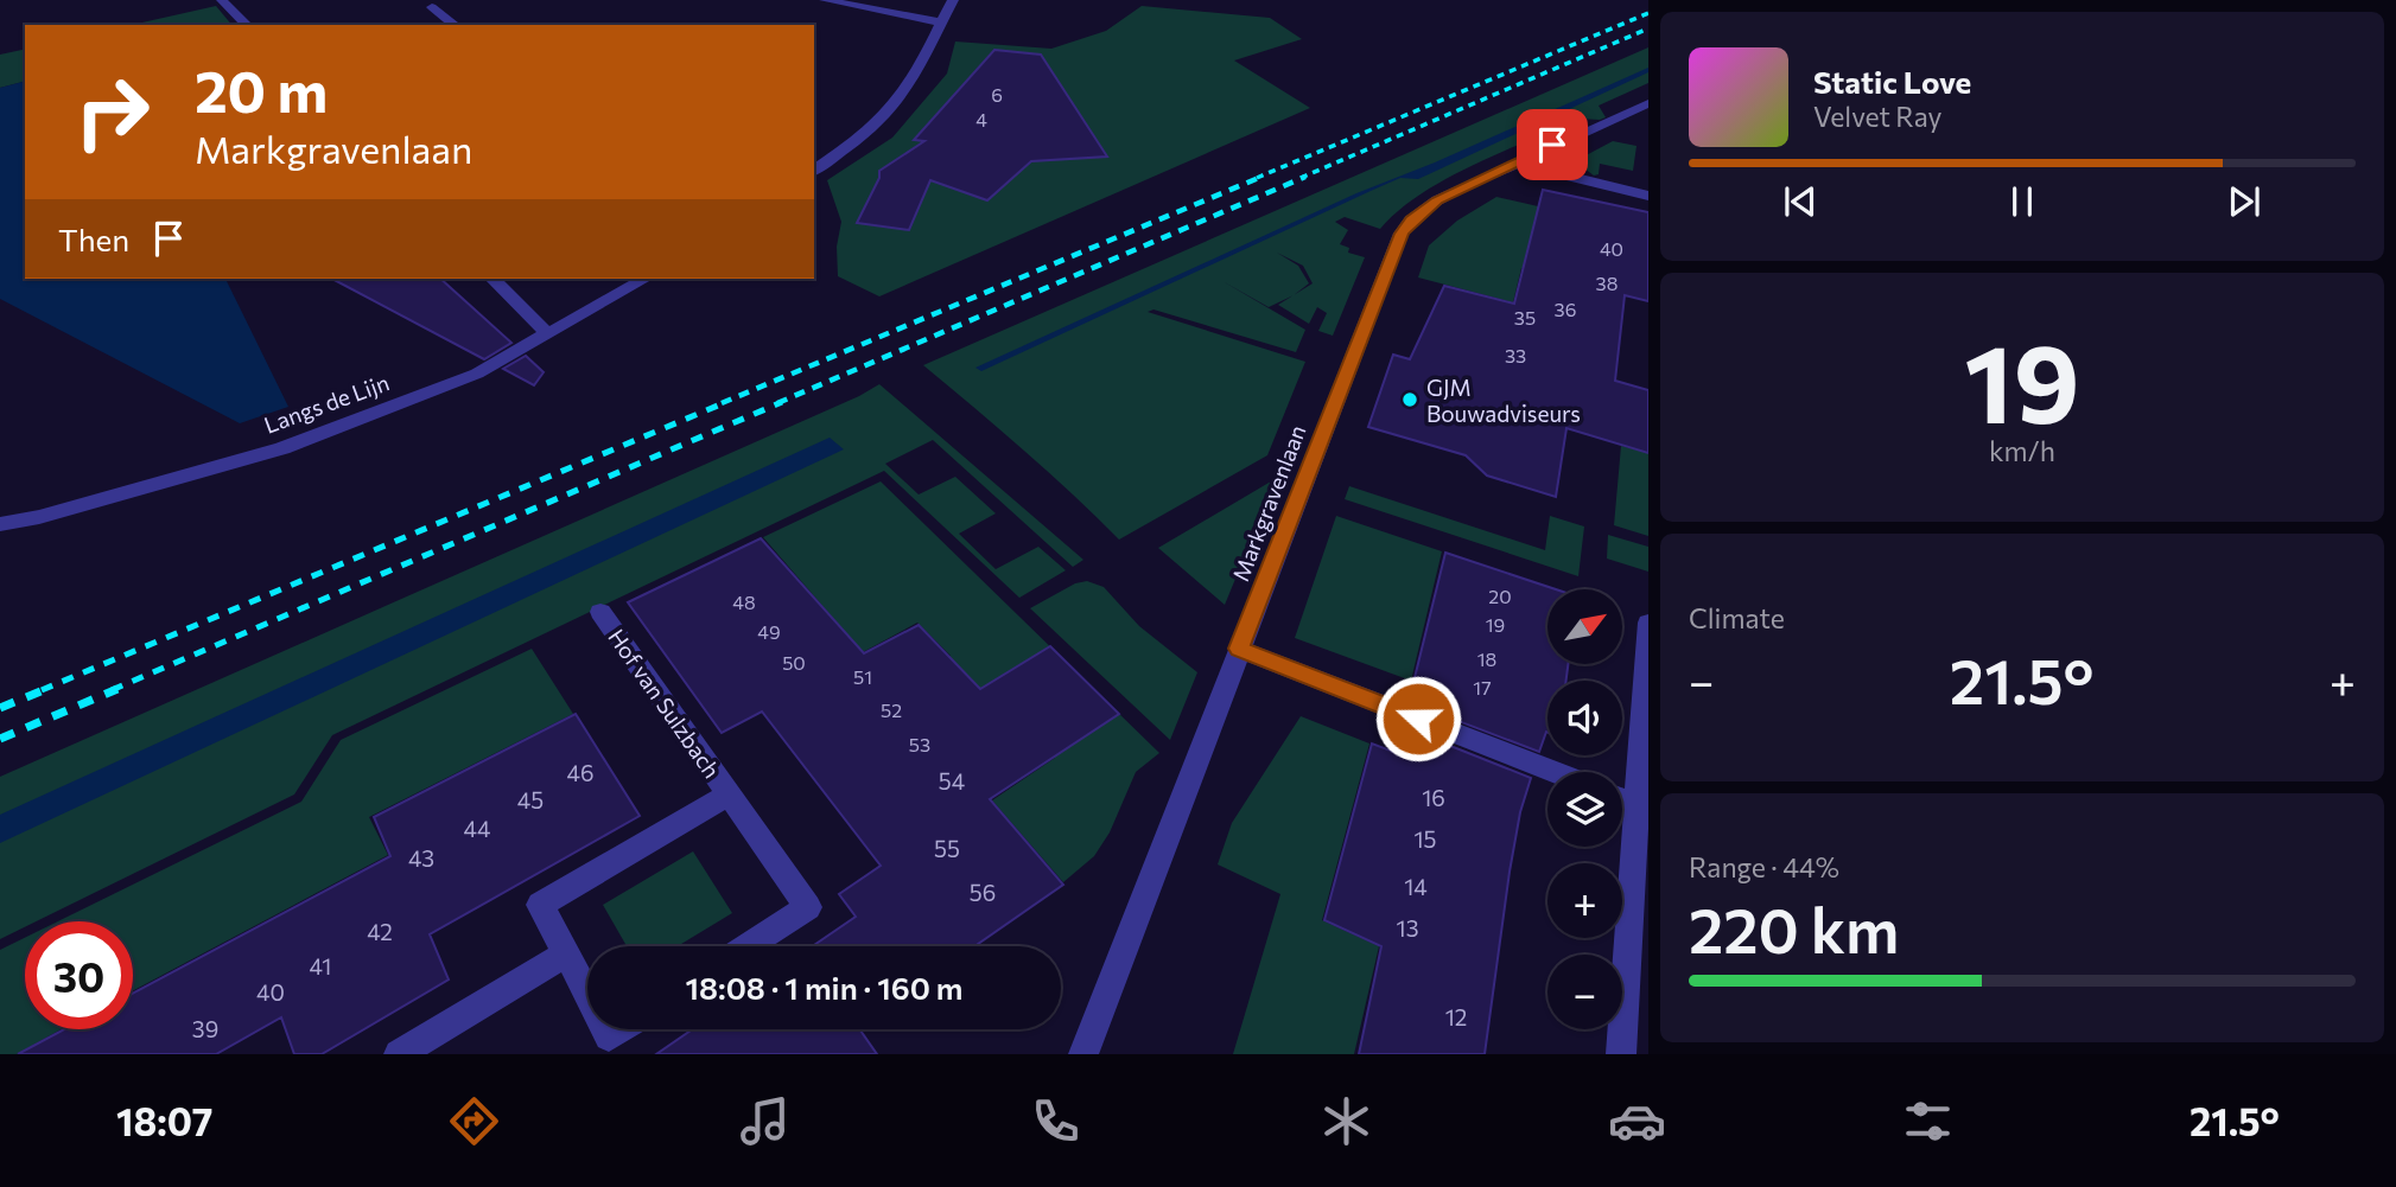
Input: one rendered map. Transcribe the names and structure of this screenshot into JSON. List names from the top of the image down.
{
  "streets": {
    "street": ["Langs de Lijn", "Markgravenlaan", "Hof van Sulzbach"]
  },
  "places": ["GJM Bouwadviseurs"],
  "house_numbers": [
    "6",
    "4",
    "40",
    "38",
    "36",
    "35",
    "33",
    "20",
    "48",
    "19",
    "49",
    "18",
    "50",
    "51",
    "17",
    "52",
    "53",
    "46",
    "54",
    "16",
    "45",
    "44",
    "15",
    "55",
    "43",
    "14",
    "56",
    "13",
    "42",
    "41",
    "40",
    "12",
    "39"
  ],
  "north": "top right",
  "page": {
    "turn": ["20 m", "Markgravenlaan"],
    "song": ["Static Love", "Velvet Ray"],
    "then": "Then",
    "tile": [
      ["19", "km/h"],
      "Climate",
      ["Range · 44%", "220 km"]
    ],
    "map_buttons": ["+", "−"],
    "heat": ["−", "21.5°", "+"],
    "limit": "30",
    "trip": "18:08 · 1 min · 160 m",
    "tabs": ["18:07", "21.5°"]
  }
}
